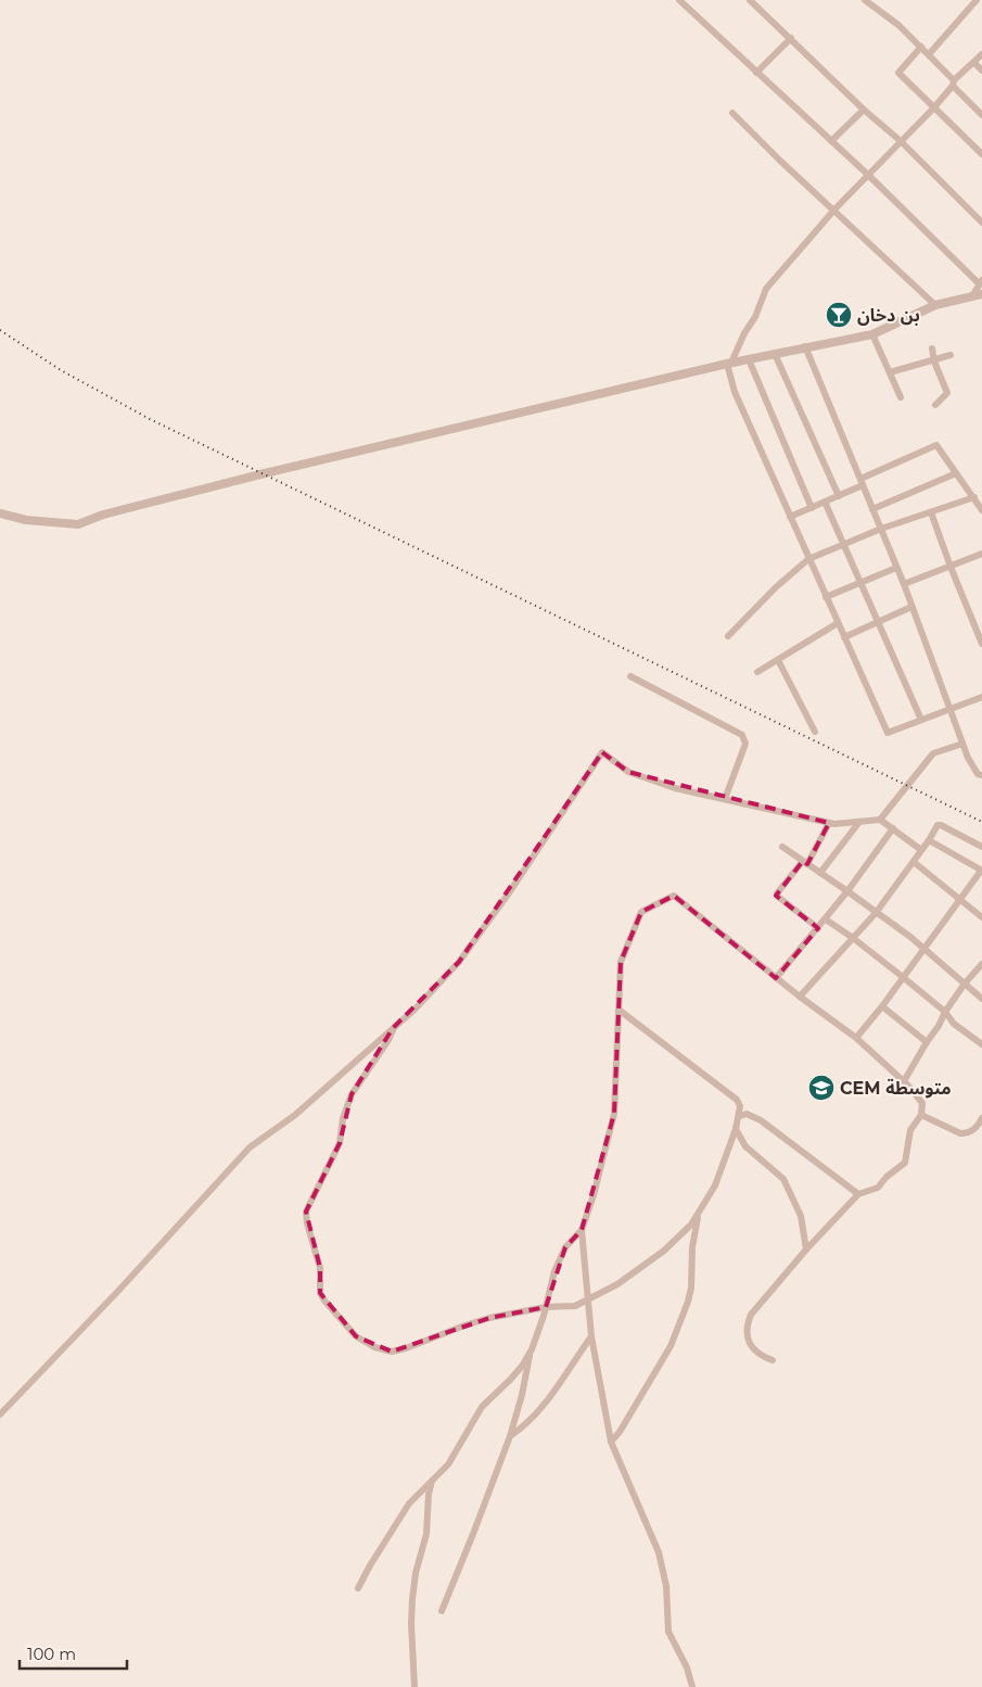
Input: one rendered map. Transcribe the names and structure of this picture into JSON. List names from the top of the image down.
{
  "places": {
    "bar": ["بن دخان"],
    "school or university": ["CEM متوسطة"]
  },
  "scale_bar": "100 m"
}
